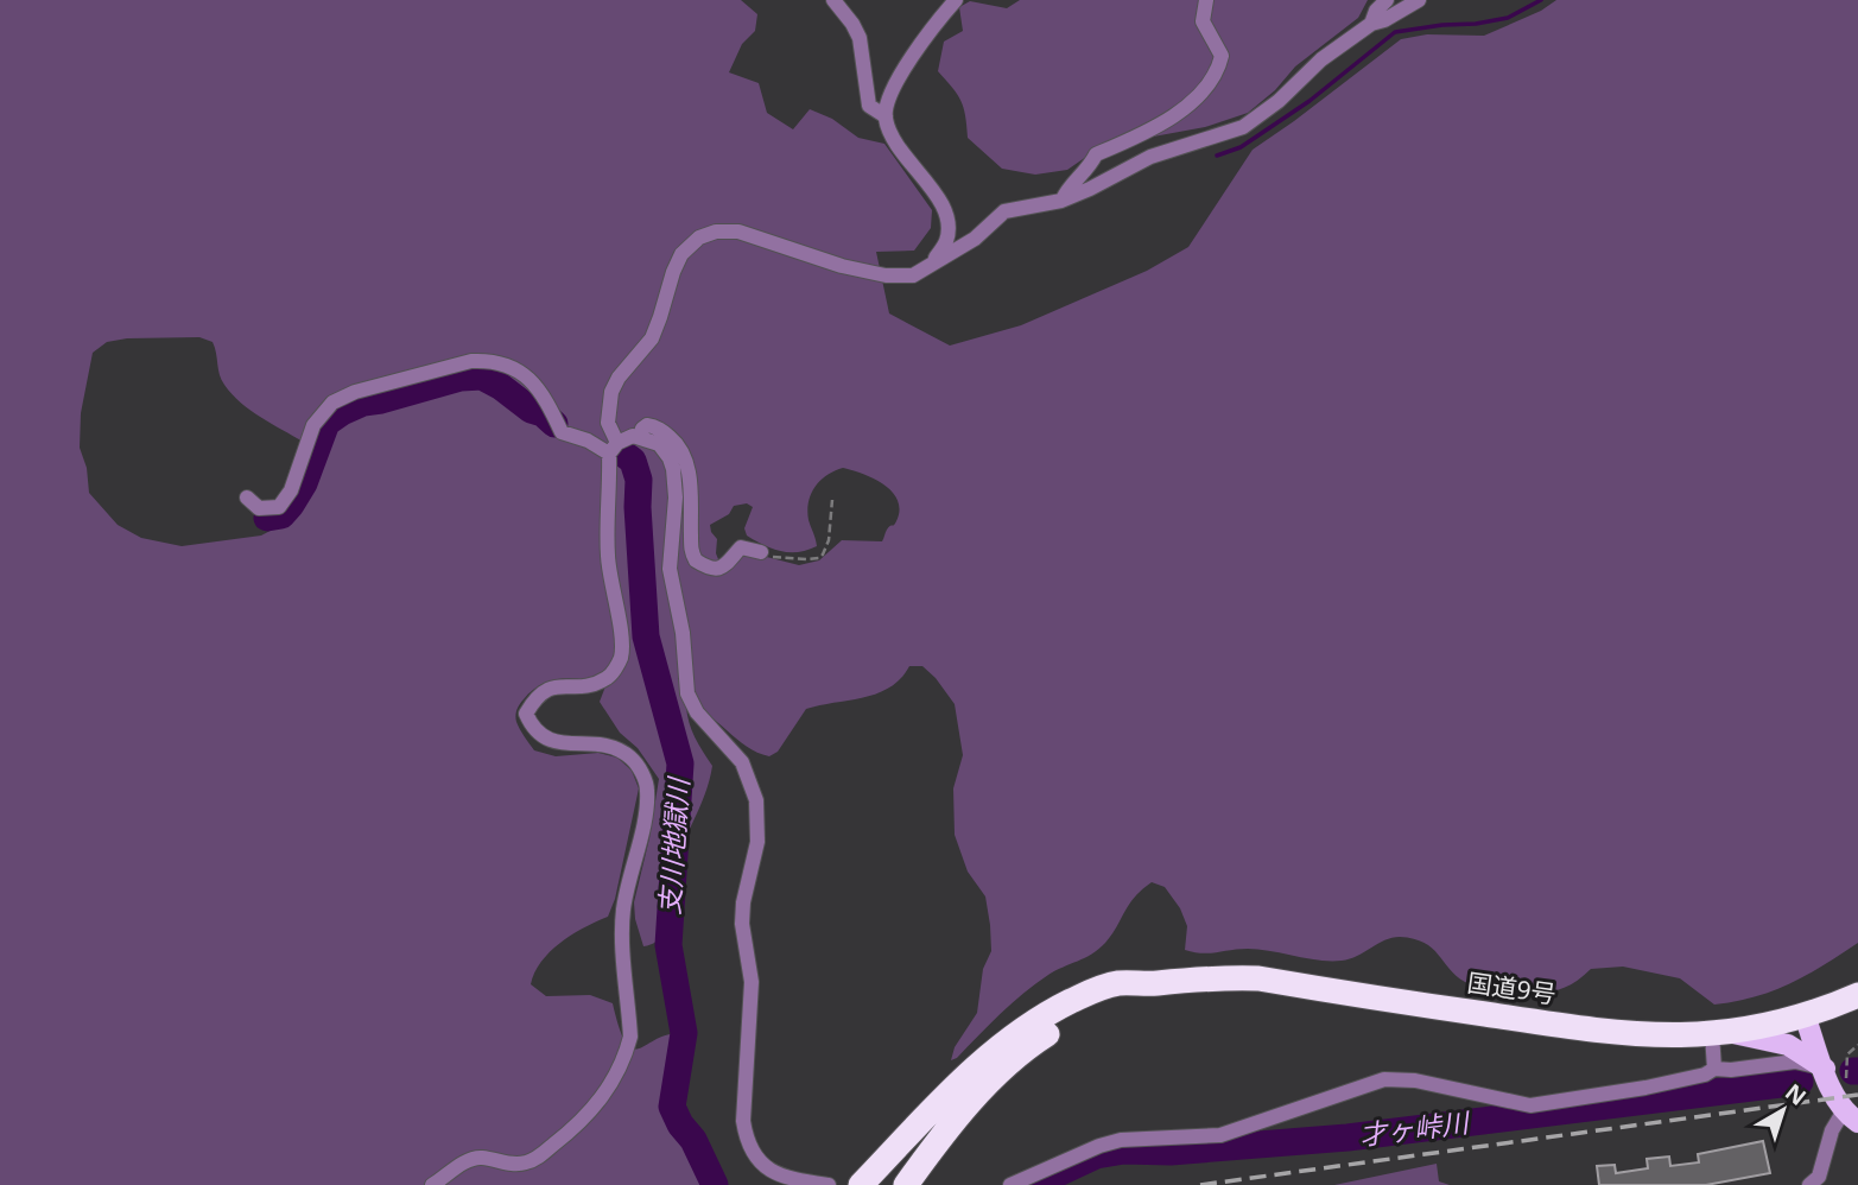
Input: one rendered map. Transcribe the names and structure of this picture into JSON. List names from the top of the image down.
{
  "streets": {
    "highway": ["国道9号"]
  },
  "water": ["支川地獄川", "才ヶ峠川"],
  "north": "top right"
}
